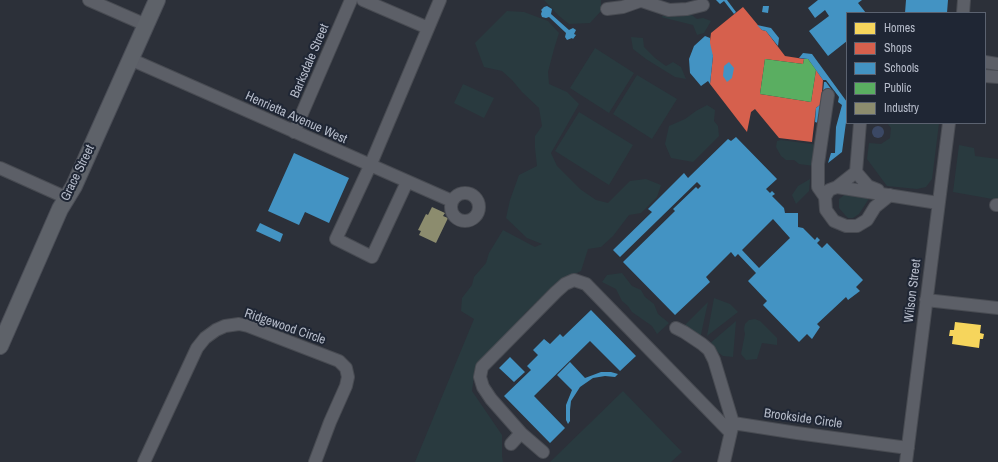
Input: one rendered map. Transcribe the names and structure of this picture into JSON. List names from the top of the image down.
{
  "streets": {
    "main road": ["Grace Street"],
    "street": [
      "Barksdale Street",
      "Henrietta Avenue West",
      "Wilson Street",
      "Ridgewood Circle",
      "Brookside Circle"
    ]
  },
  "crossings": [
    ["Barksdale Street", "Henrietta Avenue West"],
    ["Henrietta Avenue West", "Grace Street"],
    ["Wilson Street", "Brookside Circle"]
  ],
  "legend": [
    "Homes",
    "Shops",
    "Schools",
    "Public",
    "Industry"
  ]
}
